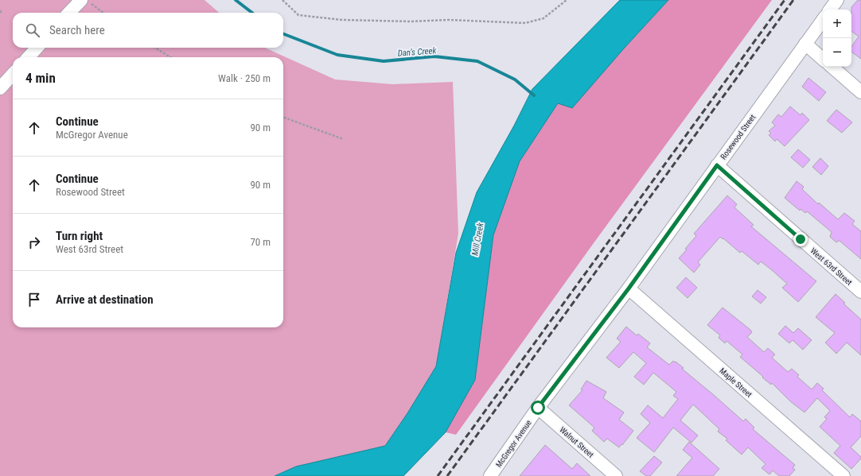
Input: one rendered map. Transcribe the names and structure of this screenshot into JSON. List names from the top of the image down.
{
  "streets": {
    "street": [
      "Rosewood Street",
      "West 63rd Street",
      "Maple Street",
      "Walnut Street",
      "McGregor Avenue"
    ]
  },
  "crossings": [
    ["Rosewood Street", "West 63rd Street"],
    ["Rosewood Street", "Maple Street"],
    ["Rosewood Street", "McGregor Avenue"],
    ["Maple Street", "McGregor Avenue"],
    ["Walnut Street", "McGregor Avenue"]
  ],
  "water": ["Dan’s Creek", "Mill Creek"],
  "page": {
    "map_buttons": ["+", "−"],
    "search": "Search here",
    "heading": ["4 min", "Walk · 250 m"],
    "list": [
      ["Continue", "McGregor Avenue", "90 m"],
      ["Continue", "Rosewood Street", "90 m"],
      ["Turn right", "West 63rd Street", "70 m"],
      "Arrive at destination"
    ]
  }
}
